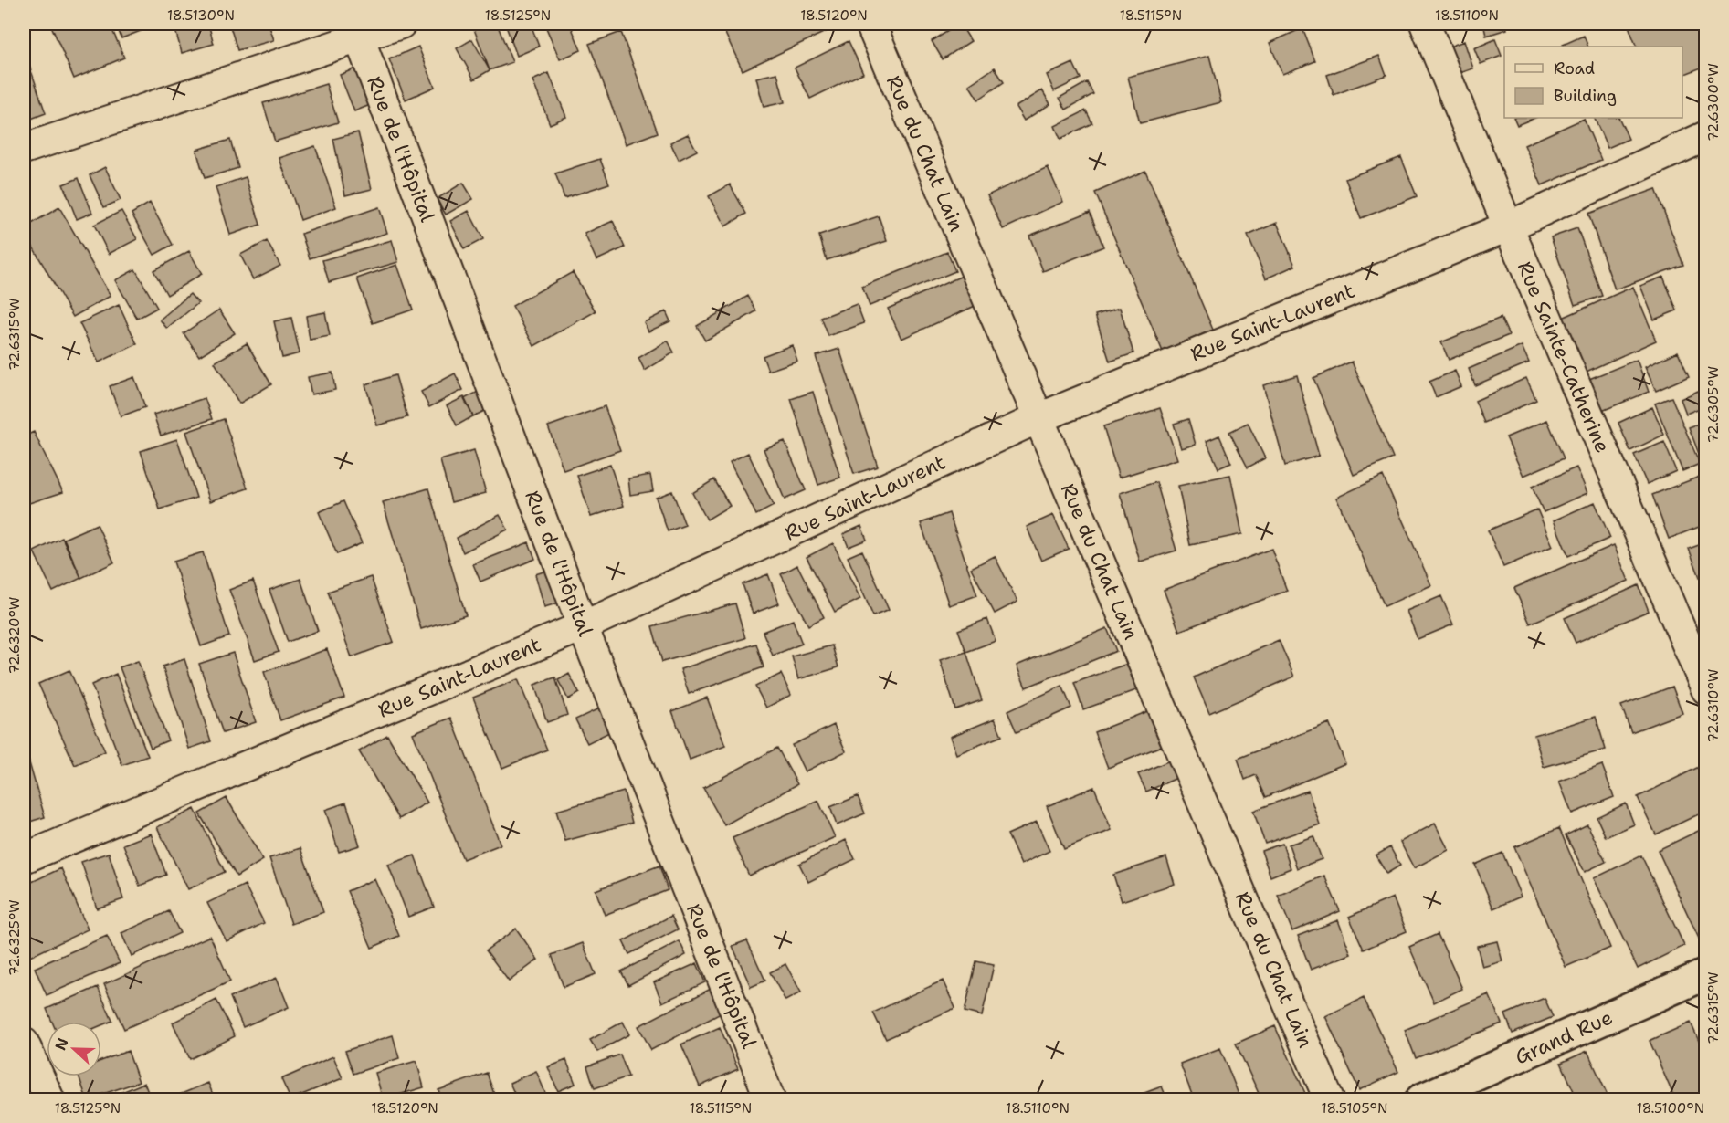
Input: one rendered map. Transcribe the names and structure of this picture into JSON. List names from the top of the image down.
{
  "streets": {
    "street": [
      "Rue de l'Hôpital",
      "Rue du Chat Lain",
      "Rue Saint-Laurent",
      "Rue Sainte-Catherine",
      "Grand Rue"
    ]
  },
  "crossings": [
    ["Rue de l'Hôpital", "Rue Saint-Laurent"],
    ["Rue du Chat Lain", "Rue Saint-Laurent"],
    ["Rue Saint-Laurent", "Rue Sainte-Catherine"]
  ],
  "legend": ["Road", "Building"],
  "north": "left",
  "coordinates": [
    "18.5130°N",
    "18.5125°N",
    "18.5120°N",
    "18.5115°N",
    "18.5110°N",
    "72.6300°W",
    "72.6315°W",
    "72.6305°W",
    "72.6320°W",
    "72.6310°W",
    "72.6325°W",
    "18.5105°N",
    "18.5100°N"
  ]
}
